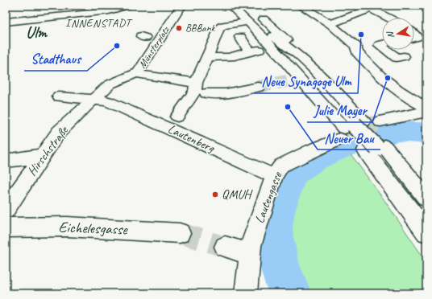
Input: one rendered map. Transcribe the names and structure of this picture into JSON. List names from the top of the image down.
{
  "streets": {
    "street": [
      "Münsterplatz",
      "Lautenberg",
      "Hirschstraße",
      "Lautengasse",
      "Eichelesgasse"
    ]
  },
  "crossings": [
    ["Münsterplatz", "Hirschstraße"],
    ["Lautenberg", "Hirschstraße"],
    ["Lautenberg", "Lautengasse"]
  ],
  "districts": ["INNENSTADT", "Ulm"],
  "places": [
    "BBBank",
    "Neue Synagoge Ulm",
    "Stadthaus",
    "Julie Mayer",
    "Neuer Bau",
    "QMUH"
  ],
  "north": "left"
}
